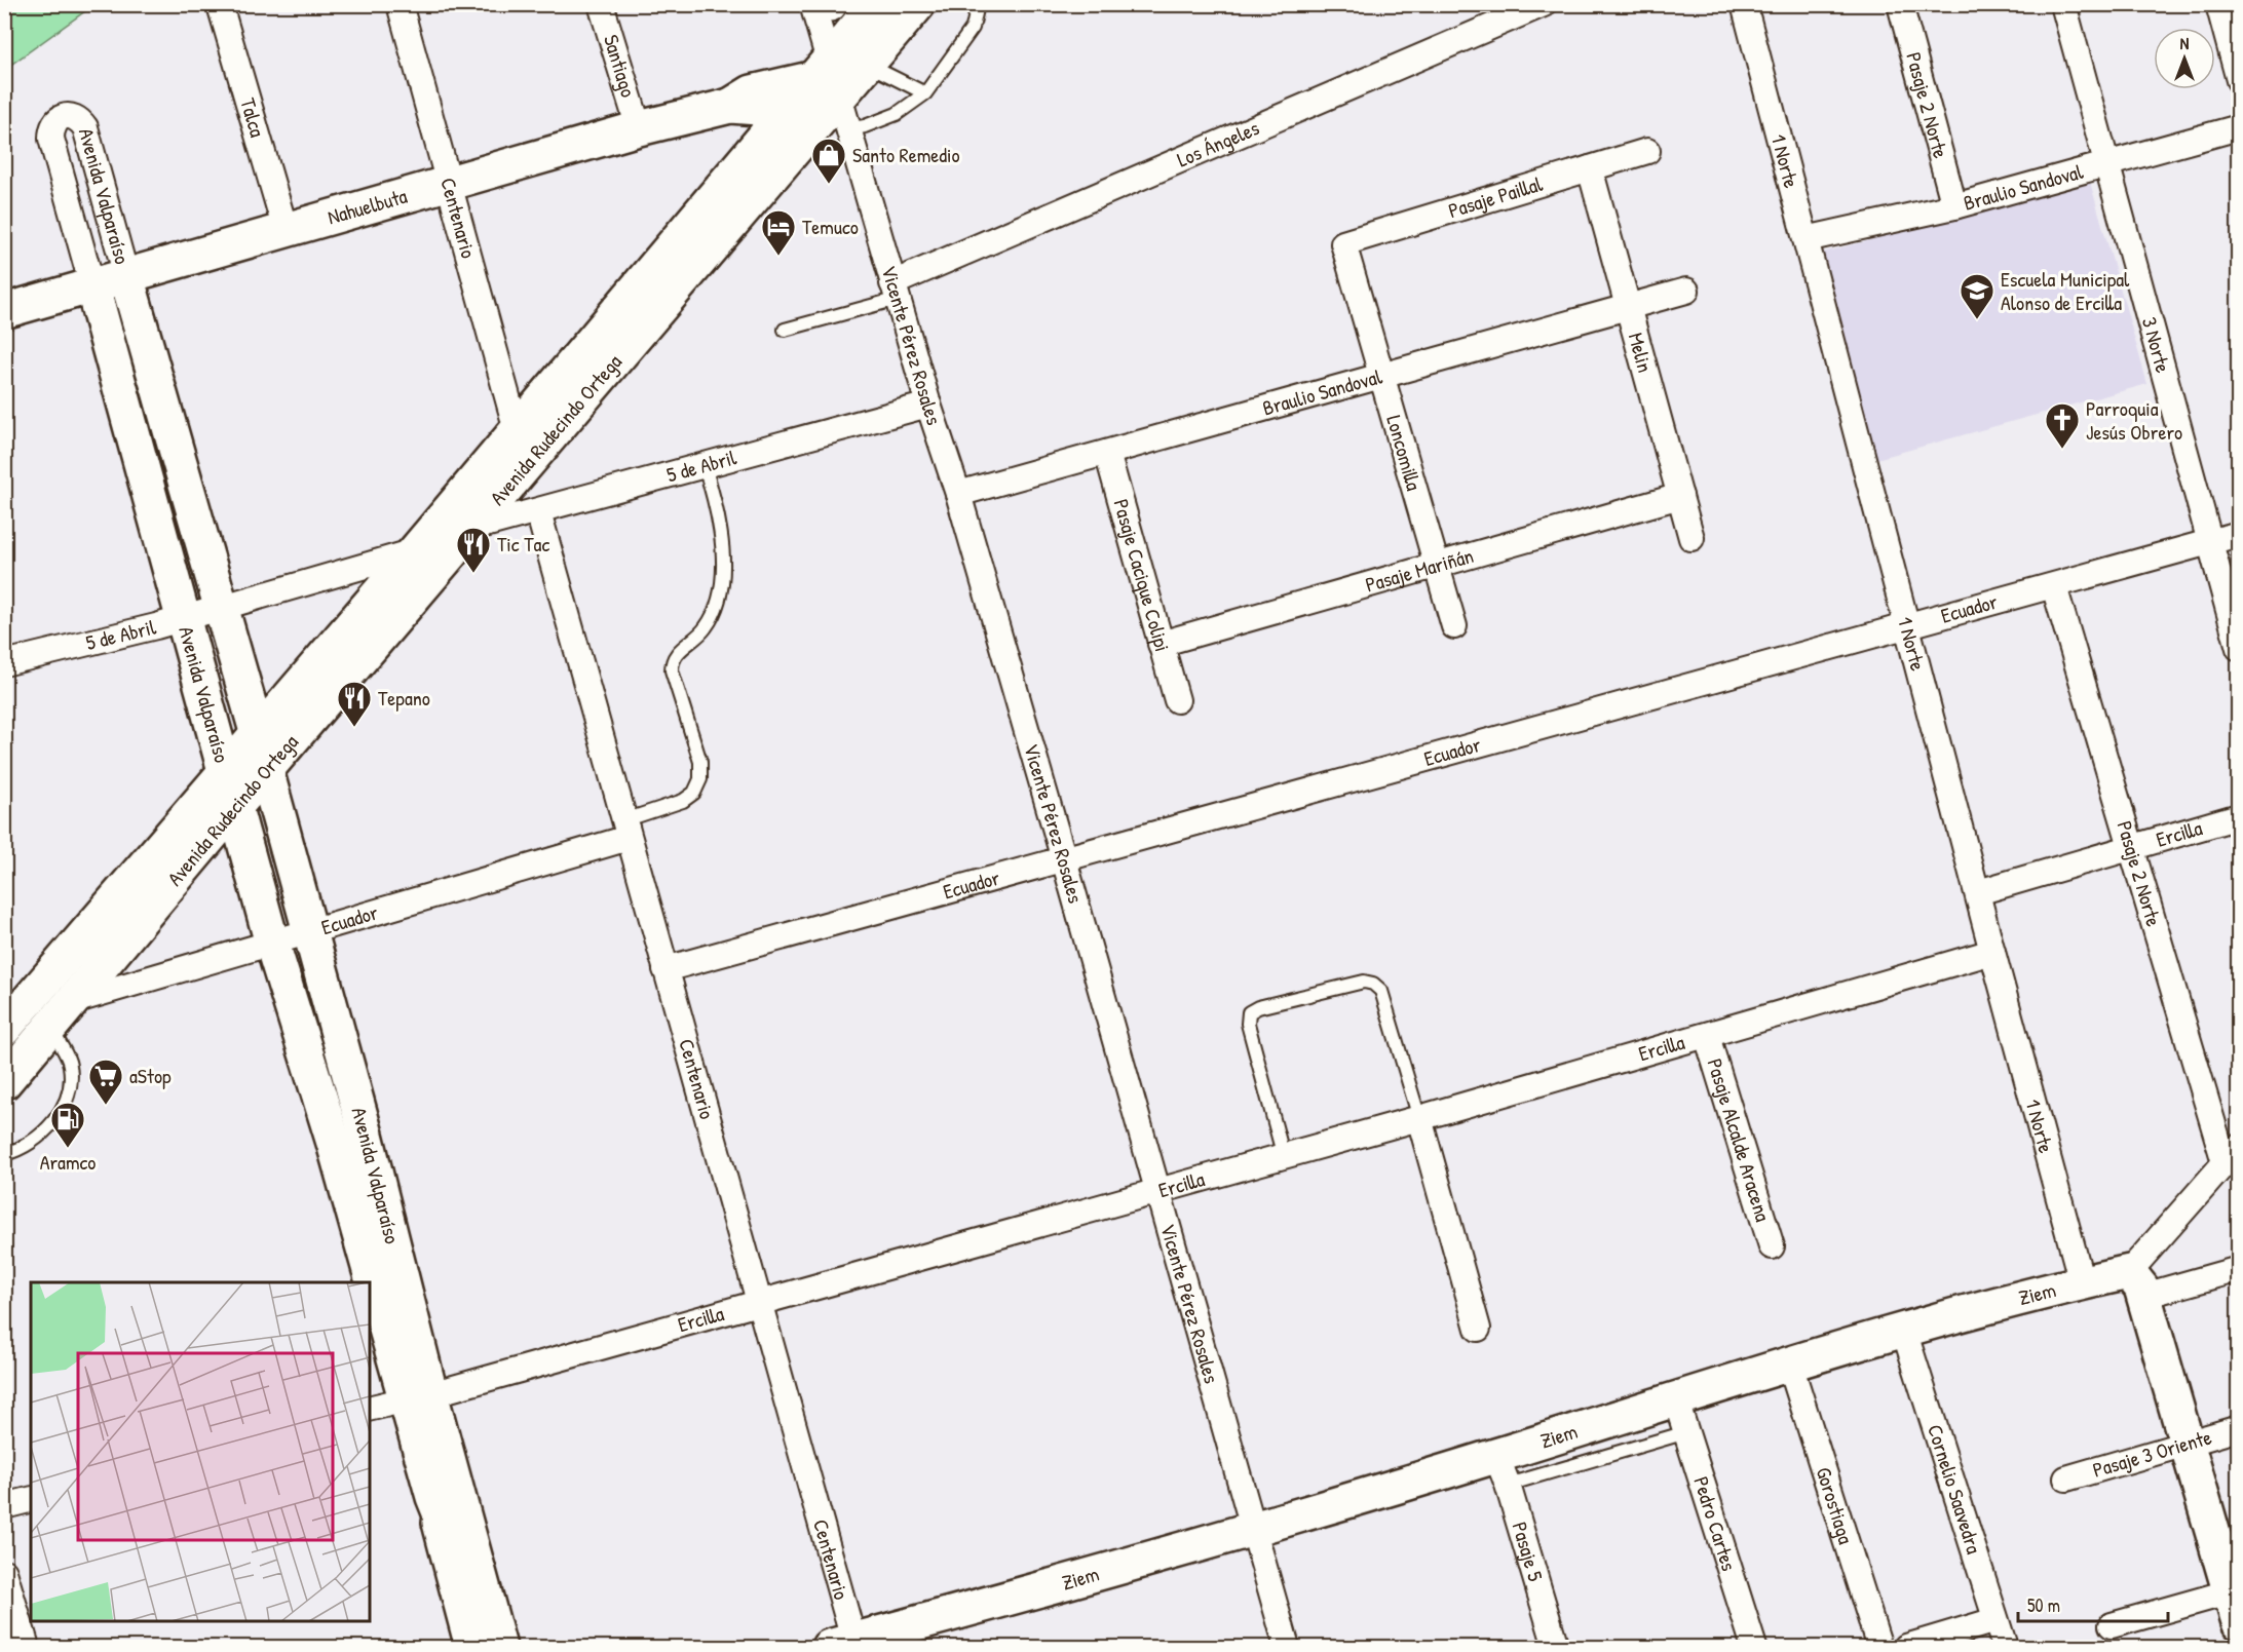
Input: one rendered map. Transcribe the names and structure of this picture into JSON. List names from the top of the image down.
{
  "streets": {
    "main road": [
      "Avenida Valparaíso",
      "Nahuelbuta",
      "Avenida Rudecindo Ortega",
      "Ziem"
    ],
    "street": [
      "Santiago",
      "Pasaje 2 Norte",
      "Talca",
      "Los Ángeles",
      "1 Norte",
      "Braulio Sandoval",
      "Pasaje Paillal",
      "Centenario",
      "3 Norte",
      "Vicente Pérez Rosales",
      "Melin",
      "Loncomilla",
      "5 de Abril",
      "Pasaje Mariñán",
      "Pasaje Cacique Colipi",
      "Ecuador",
      "Ercilla",
      "Pasaje Alcalde Aracena",
      "Pasaje 3 Oriente",
      "Cornelio Saavedra",
      "Gorostiaga",
      "Pedro Cartes",
      "Pasaje 5"
    ]
  },
  "crossings": [
    ["Santiago", "Nahuelbuta"],
    ["Pasaje 2 Norte", "Braulio Sandoval"],
    ["Pasaje 2 Norte", "Ecuador"],
    ["Pasaje 2 Norte", "Ercilla"],
    ["Talca", "Nahuelbuta"],
    ["Los Ángeles", "Vicente Pérez Rosales"],
    ["1 Norte", "Braulio Sandoval"],
    ["1 Norte", "Ecuador"],
    ["1 Norte", "Ercilla"],
    ["1 Norte", "Ziem"],
    ["Braulio Sandoval", "3 Norte"],
    ["Braulio Sandoval", "Vicente Pérez Rosales"],
    ["Braulio Sandoval", "Melin"],
    ["Braulio Sandoval", "Loncomilla"],
    ["Braulio Sandoval", "Pasaje Cacique Colipi"],
    ["Avenida Valparaíso", "Nahuelbuta"],
    ["Avenida Valparaíso", "Avenida Rudecindo Ortega"],
    ["Avenida Valparaíso", "5 de Abril"],
    ["Avenida Valparaíso", "Ecuador"],
    ["Avenida Valparaíso", "Ercilla"],
    ["Pasaje Paillal", "Melin"],
    ["Pasaje Paillal", "Loncomilla"],
    ["Nahuelbuta", "Centenario"],
    ["Nahuelbuta", "Vicente Pérez Rosales"],
    ["Nahuelbuta", "Avenida Rudecindo Ortega"],
    ["Centenario", "Avenida Rudecindo Ortega"],
    ["Centenario", "5 de Abril"],
    ["Centenario", "Ecuador"],
    ["Centenario", "Ercilla"],
    ["Centenario", "Ziem"],
    ["3 Norte", "Ecuador"],
    ["Vicente Pérez Rosales", "Avenida Rudecindo Ortega"],
    ["Vicente Pérez Rosales", "5 de Abril"],
    ["Vicente Pérez Rosales", "Ecuador"],
    ["Vicente Pérez Rosales", "Ercilla"],
    ["Vicente Pérez Rosales", "Ziem"],
    ["Melin", "Pasaje Mariñán"],
    ["Avenida Rudecindo Ortega", "5 de Abril"],
    ["Avenida Rudecindo Ortega", "Ecuador"],
    ["Loncomilla", "Pasaje Mariñán"],
    ["Pasaje Mariñán", "Pasaje Cacique Colipi"],
    ["Ercilla", "Pasaje Alcalde Aracena"],
    ["Ziem", "Cornelio Saavedra"],
    ["Ziem", "Gorostiaga"],
    ["Ziem", "Pedro Cartes"],
    ["Ziem", "Pasaje 5"]
  ],
  "places": {
    "shop": ["Santo Remedio"],
    "hotel": ["Temuco"],
    "school or university": ["Escuela Municipal Alonso de Ercilla"],
    "church": ["Parroquia Jesús Obrero"],
    "restaurant": ["Tic Tac", "Tepano"],
    "supermarket": ["aStop"],
    "fuel station": ["Aramco"]
  },
  "scale_bar": "50 m",
  "north": "top"
}
